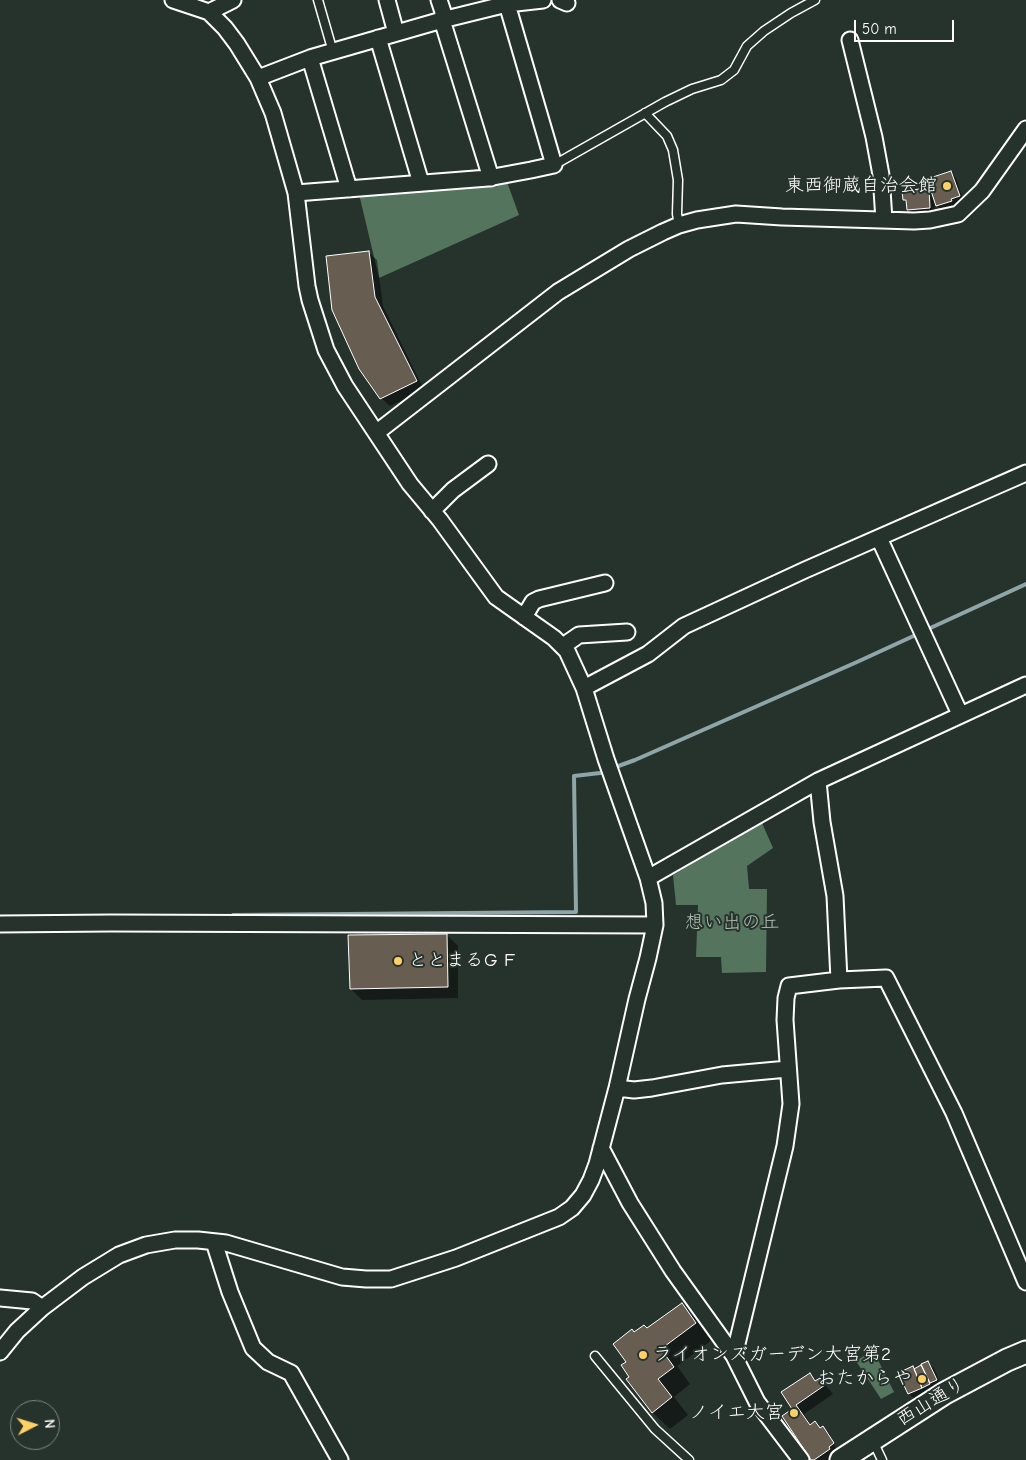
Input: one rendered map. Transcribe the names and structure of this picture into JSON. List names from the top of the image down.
{
  "streets": {
    "street": ["西山通り"]
  },
  "parks": ["想い出の丘"],
  "places": [
    "東西御蔵自治会館",
    "ととまるG F",
    "ライオンズガーデン大宮第2",
    "おたからや",
    "ノイエ大宮"
  ],
  "scale_bar": "50 m",
  "north": "right"
}
